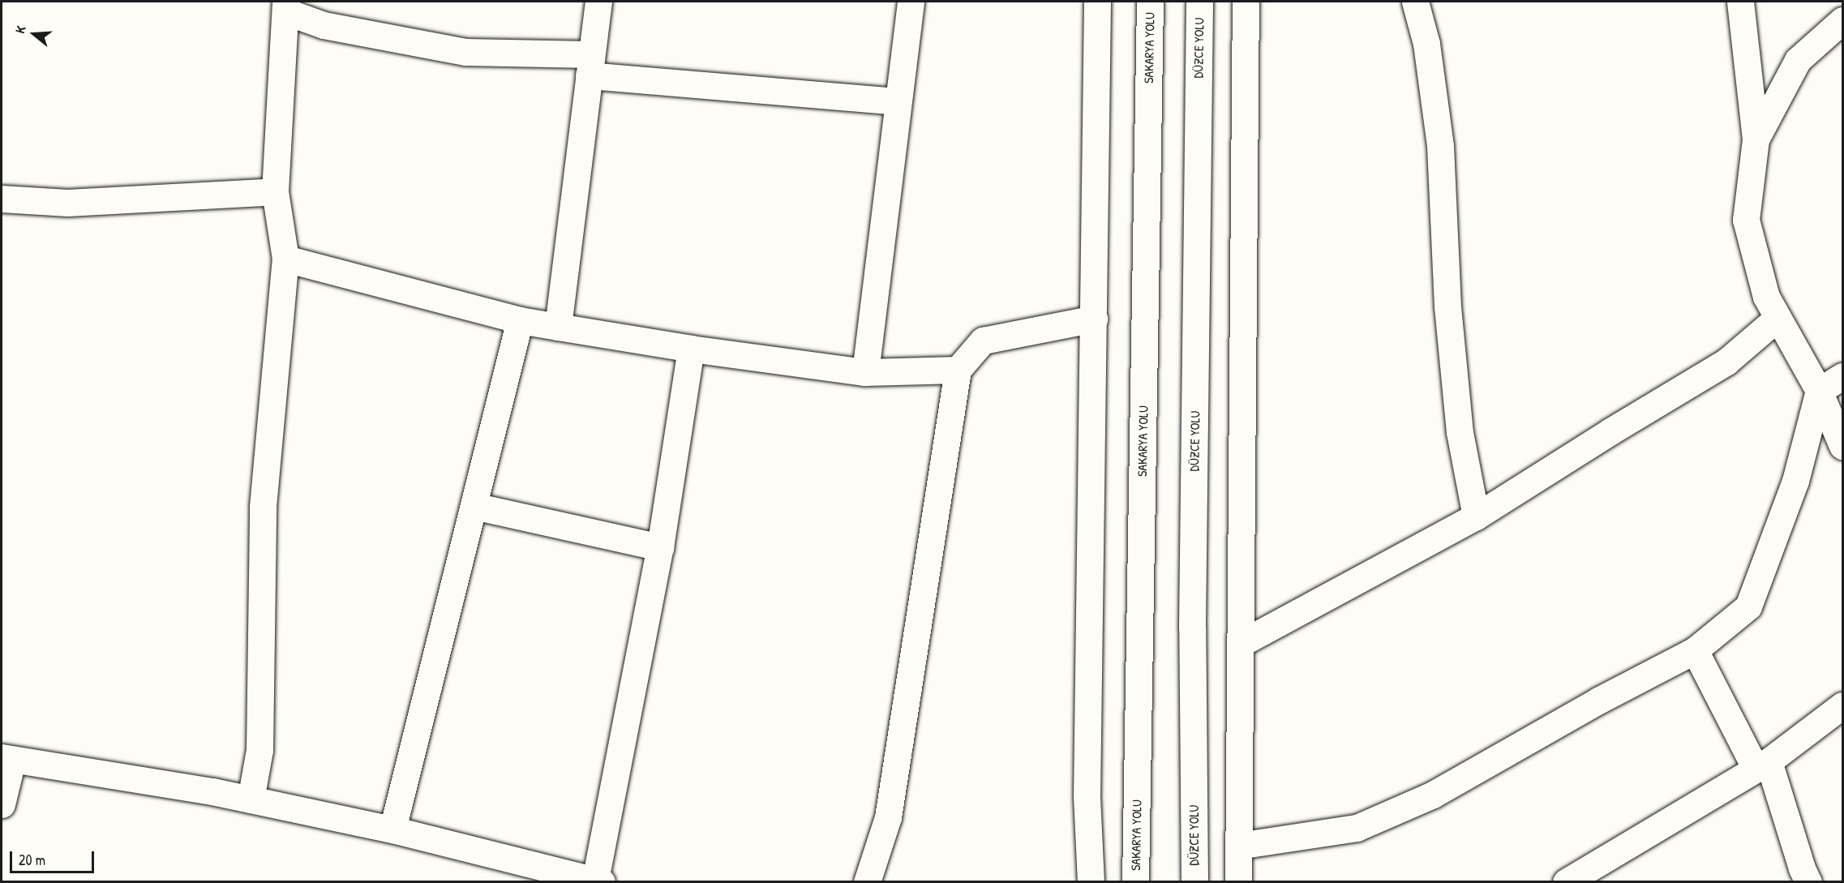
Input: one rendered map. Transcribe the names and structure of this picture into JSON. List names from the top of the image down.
{
  "streets": {
    "main road": ["SAKARYA YOLU", "DÜZCE YOLU"]
  },
  "scale_bar": "20 m",
  "north": "left"
}
